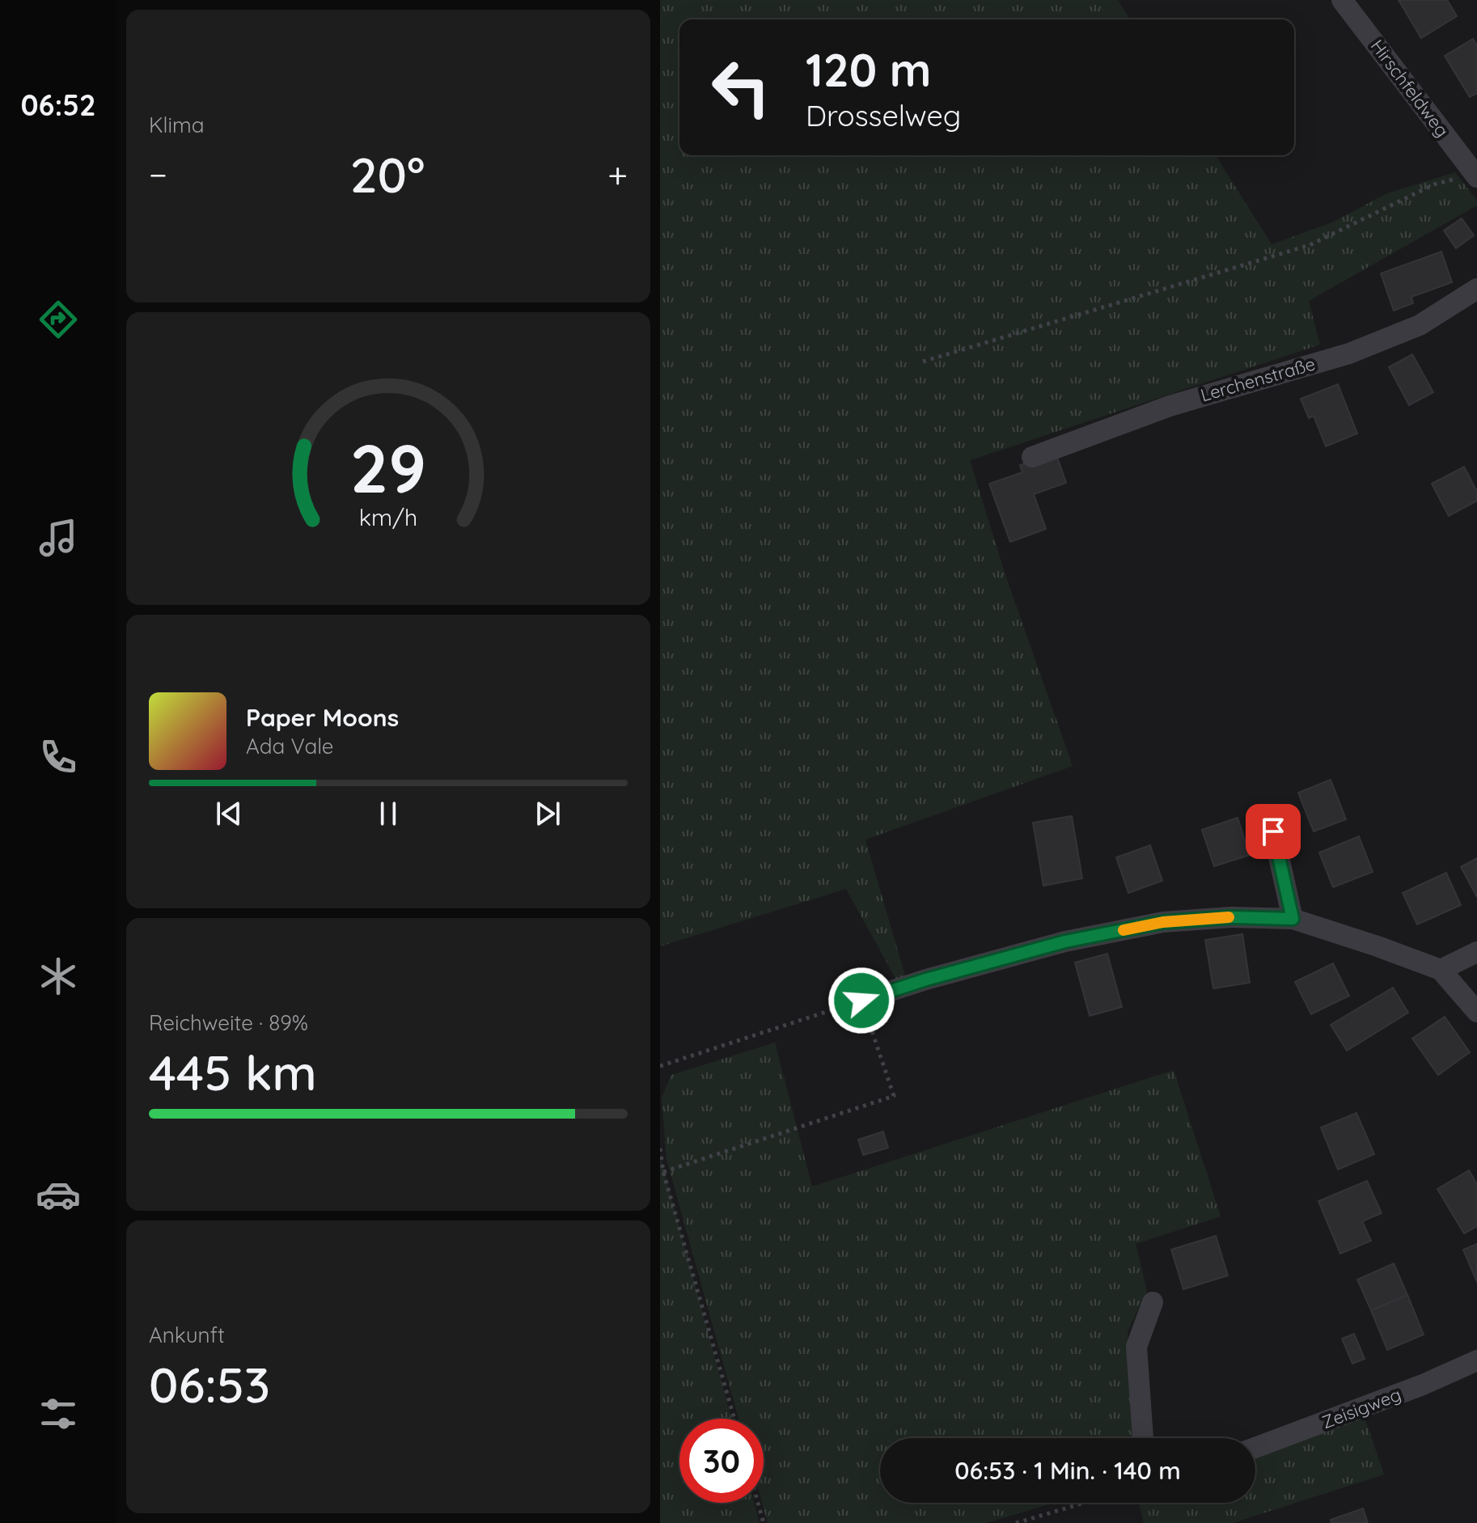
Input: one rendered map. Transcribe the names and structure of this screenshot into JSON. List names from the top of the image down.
{
  "streets": {
    "street": ["Hirschfeldweg", "Lerchenstraße", "Zeisigweg"]
  },
  "page": {
    "tabs": "06:52",
    "tile": [
      "Klima",
      ["Reichweite · 89%", "445 km"],
      ["Ankunft", "06:53"]
    ],
    "turn": ["120 m", "Drosselweg"],
    "heat": ["−", "20°", "+"],
    "song": ["Paper Moons", "Ada Vale"],
    "limit": "30",
    "trip": "06:53 · 1 Min. · 140 m",
    "gauge": ["29", "km/h"]
  }
}
